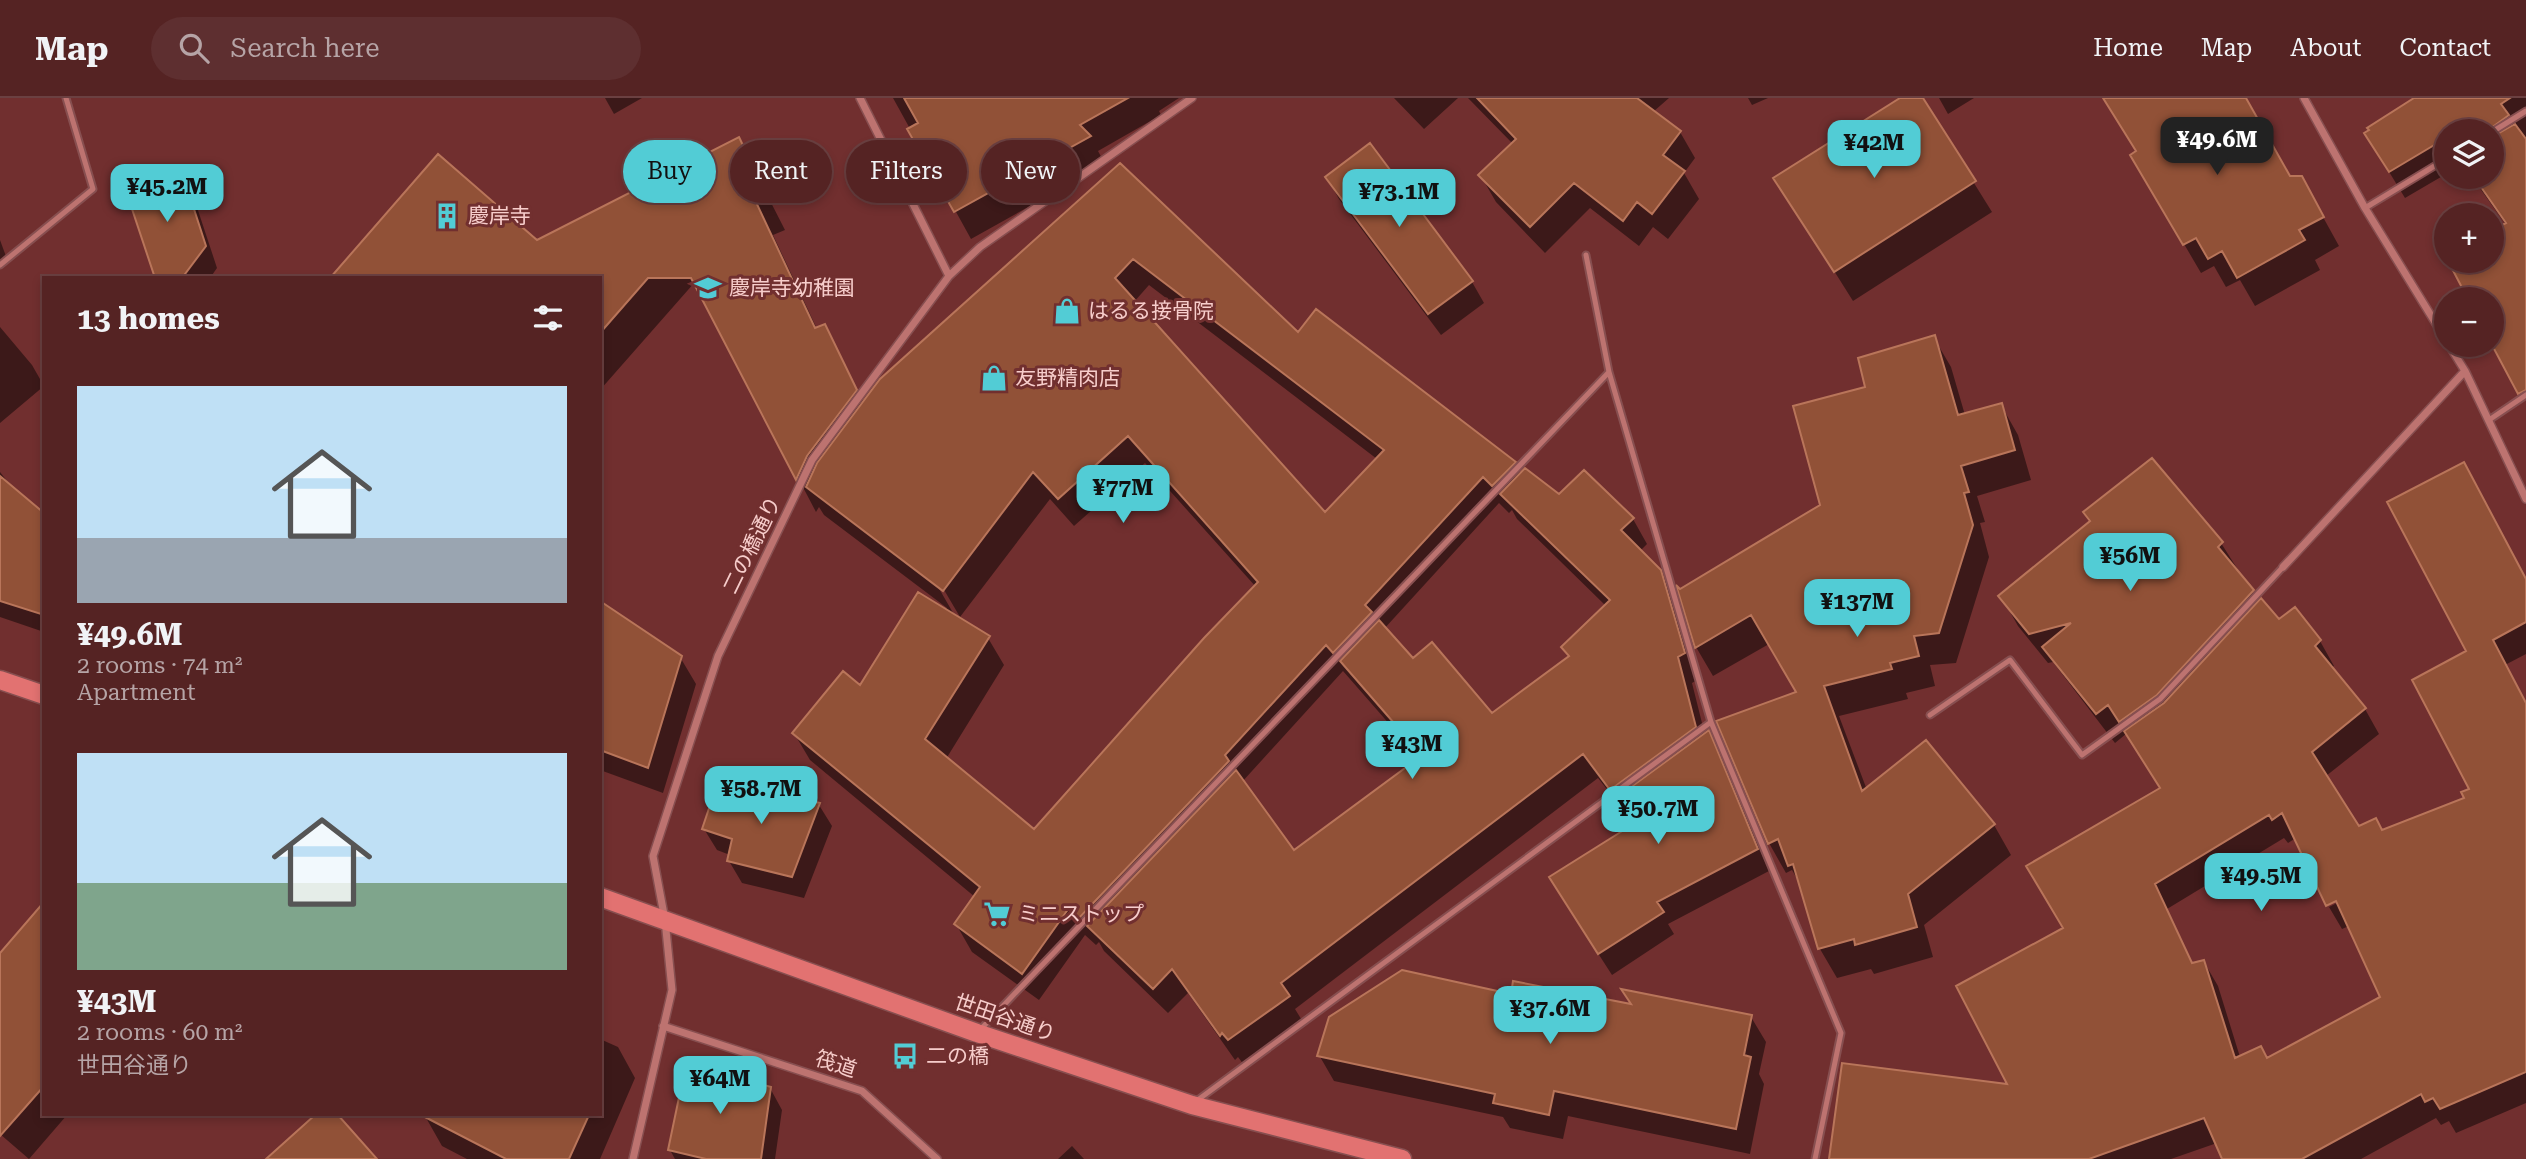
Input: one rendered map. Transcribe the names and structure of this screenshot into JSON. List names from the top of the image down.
{
  "streets": {
    "main road": ["世田谷通り"],
    "street": ["二の橋通り", "筏道"]
  },
  "crossings": [
    ["二の橋通り", "世田谷通り"],
    ["二の橋通り", "筏道"]
  ],
  "places": {
    "building": ["慶岸寺"],
    "school or university": ["慶岸寺幼稚園"],
    "shop": ["はるる接骨院", "友野精肉店"],
    "supermarket": ["ミニストップ"],
    "bus stop": ["二の橋"]
  },
  "page": {
    "header": "Map",
    "search": "Search here",
    "nav": [
      "Home",
      "Map",
      "About",
      "Contact"
    ],
    "price": [
      "¥49.6M",
      "¥42M",
      "¥45.2M",
      "¥73.1M",
      "¥77M",
      "¥56M",
      "¥137M",
      "¥43M",
      "¥58.7M",
      "¥50.7M",
      "¥49.5M",
      "¥37.6M",
      "¥64M"
    ],
    "map_buttons": ["+", "−"],
    "chip": [
      "Buy",
      "Rent",
      "Filters",
      "New"
    ],
    "heading": "13 homes",
    "list": [
      {
        "name": "¥49.6M",
        "note": "2 rooms · 74 m² · Apartment"
      },
      {
        "name": "¥43M",
        "note": "2 rooms · 60 m² · 世田谷通り"
      }
    ]
  }
}
